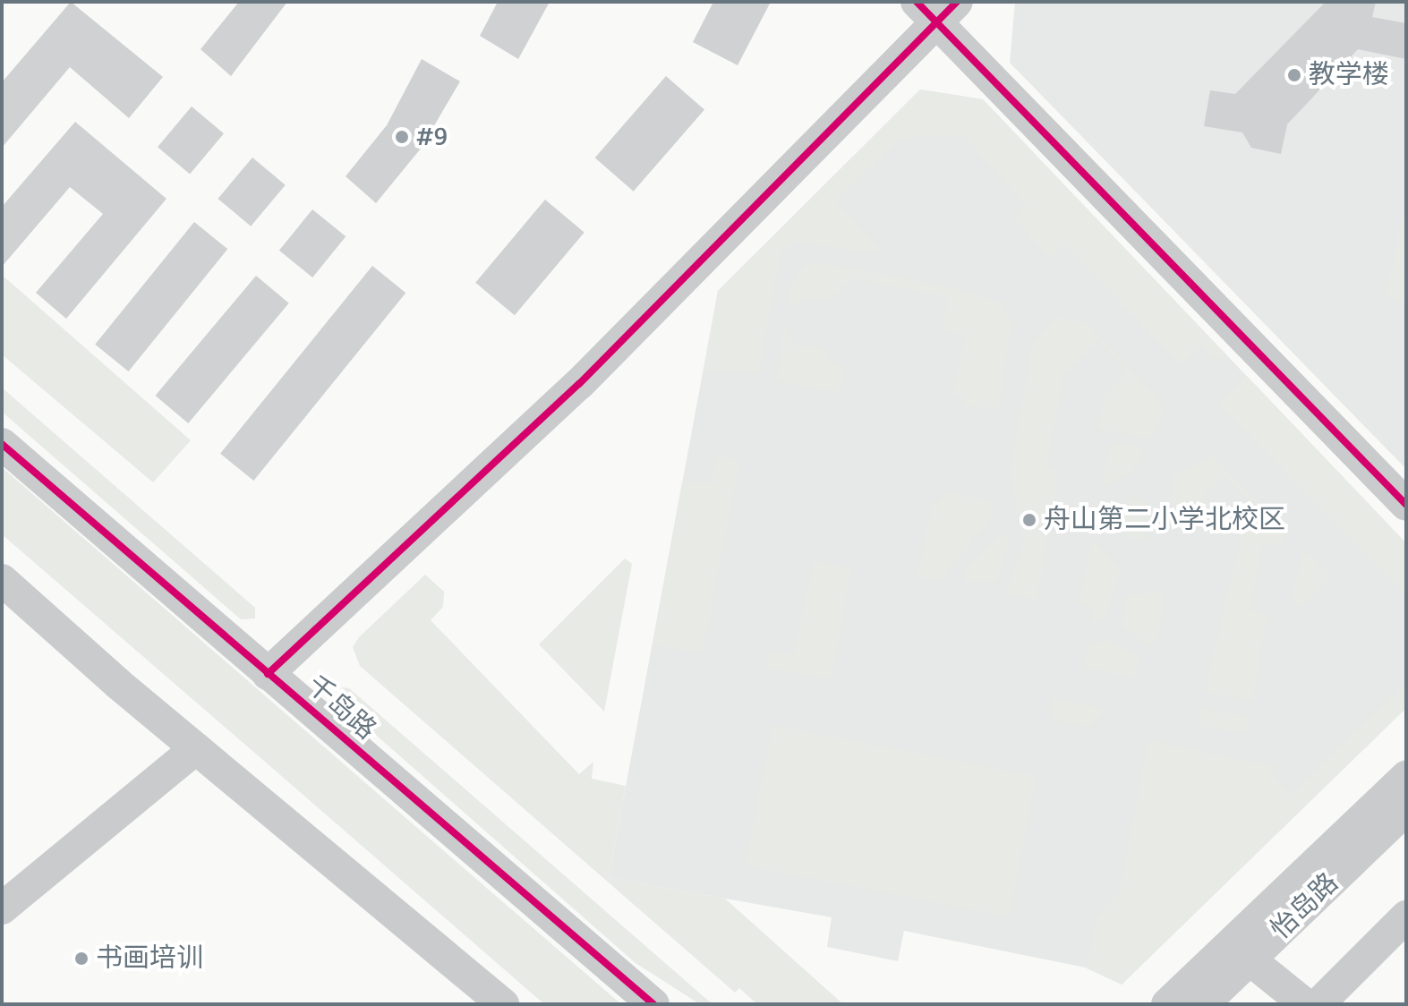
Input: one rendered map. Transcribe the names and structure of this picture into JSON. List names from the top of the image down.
{
  "streets": {
    "street": ["千岛路", "怡岛路"]
  },
  "places": [
    "教学楼",
    "#9",
    "舟山第二小学北校区",
    "书画培训"
  ]
}
